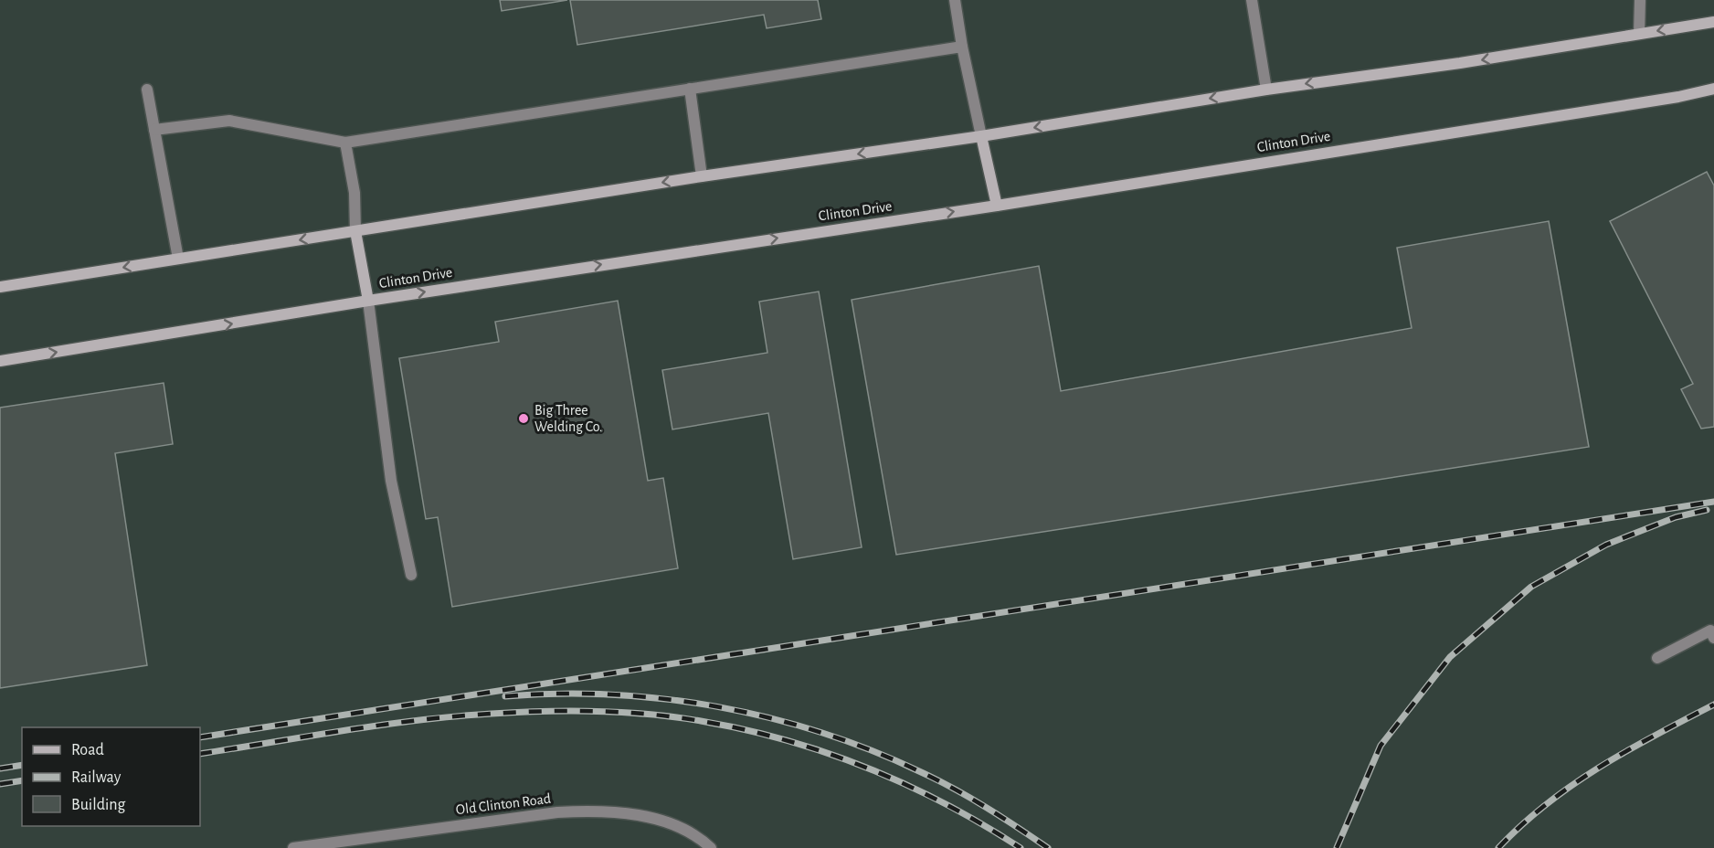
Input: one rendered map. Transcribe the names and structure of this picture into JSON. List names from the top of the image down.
{
  "streets": {
    "main road": ["Clinton Drive"],
    "street": ["Old Clinton Road"]
  },
  "places": ["Big Three Welding Co."],
  "legend": ["Road", "Railway", "Building"]
}
